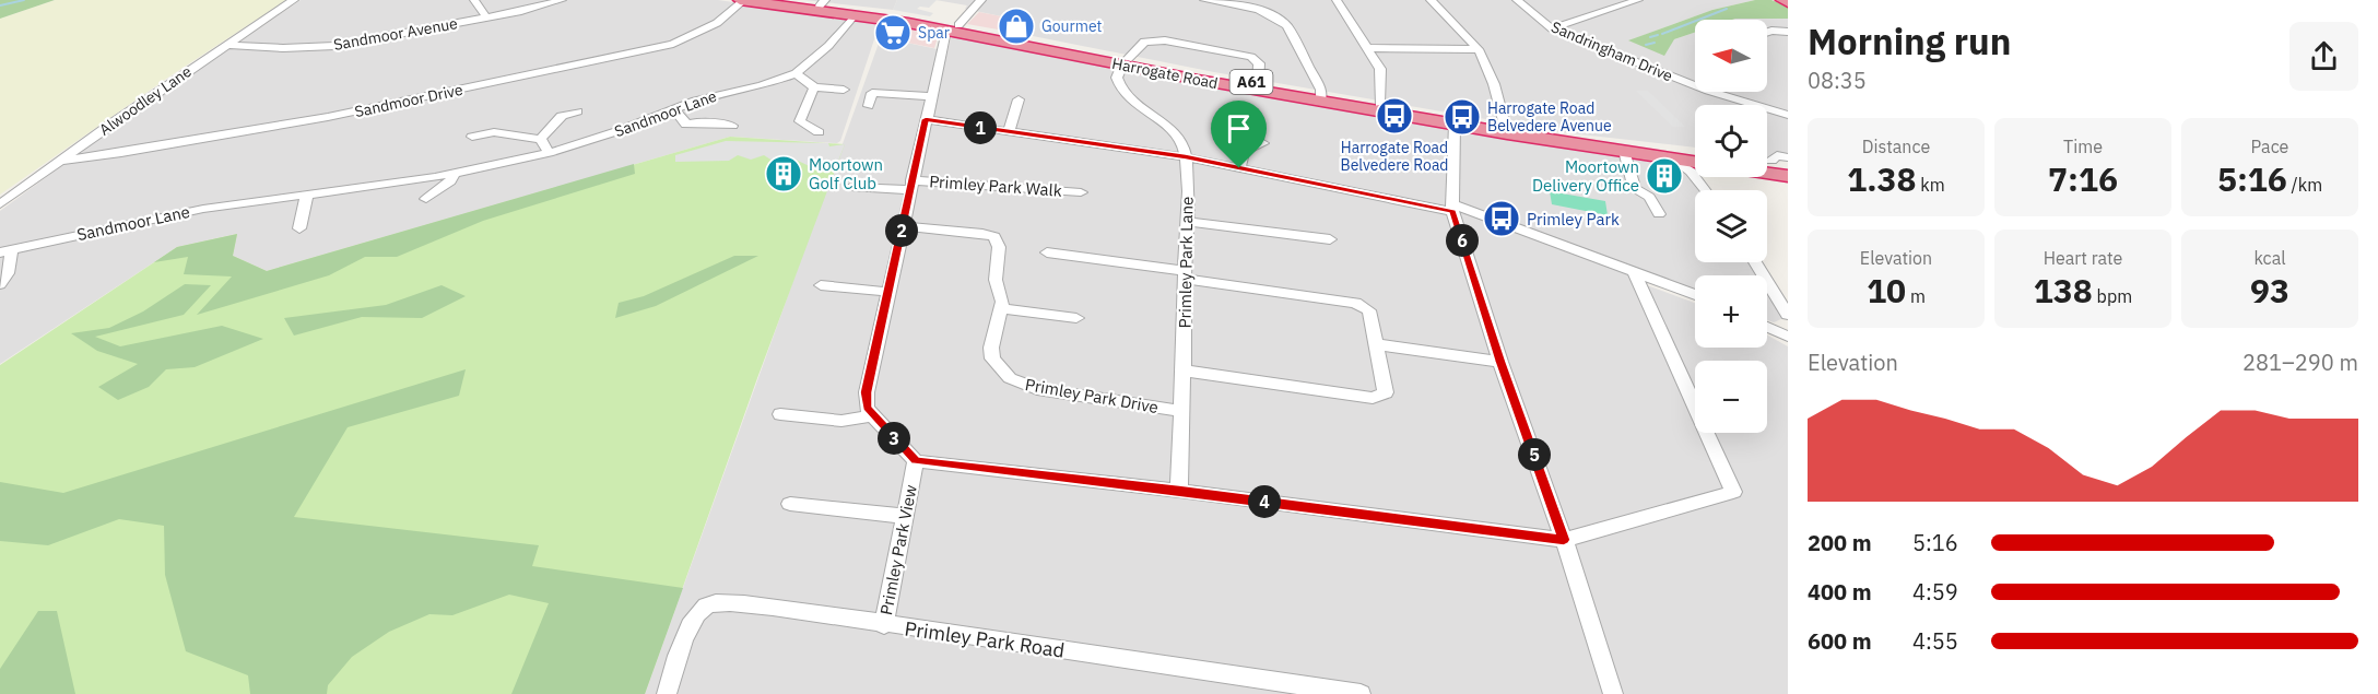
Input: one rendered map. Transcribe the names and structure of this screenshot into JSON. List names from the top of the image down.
{
  "streets": {
    "highway": ["Harrogate Road", "A61"],
    "street": [
      "Sandmoor Avenue",
      "Sandringham Drive",
      "Alwoodley Lane",
      "Sandmoor Drive",
      "Sandmoor Lane",
      "Primley Park Walk",
      "Primley Park Lane",
      "Primley Park Drive",
      "Primley Park View",
      "Primley Park Road"
    ]
  },
  "crossings": [
    ["Sandmoor Avenue", "Alwoodley Lane"],
    ["Harrogate Road", "Sandmoor Drive"],
    ["Harrogate Road", "Sandmoor Lane"],
    ["Harrogate Road", "Primley Park Lane"],
    ["Alwoodley Lane", "Sandmoor Drive"],
    ["Primley Park Lane", "Primley Park Drive"],
    ["Primley Park View", "Primley Park Road"]
  ],
  "places": {
    "shop": ["Gourmet"],
    "supermarket": ["Spar"],
    "bus stop": ["Harrogate Road Belvedere Road", "Harrogate Road Belvedere Avenue", "Primley Park"],
    "building": ["Moortown Golf Club", "Moortown Delivery Office"]
  },
  "north": "left",
  "page": {
    "heading": ["Morning run", "08:35"],
    "map_buttons": ["+", "−"],
    "pins": [
      "1",
      "2",
      "6",
      "3",
      "5",
      "4"
    ],
    "stats": [
      ["Distance", "1.38 km"],
      ["Time", "7:16"],
      ["Pace", "5:16 /km"],
      ["Elevation", "10 m"],
      ["Heart rate", "138 bpm"],
      ["kcal", "93"]
    ],
    "chart": ["Elevation", "281–290 m"],
    "list": [
      {
        "name": "200 m",
        "note": "5:16"
      },
      {
        "name": "400 m",
        "note": "4:59"
      },
      {
        "name": "600 m",
        "note": "4:55"
      }
    ]
  }
}
